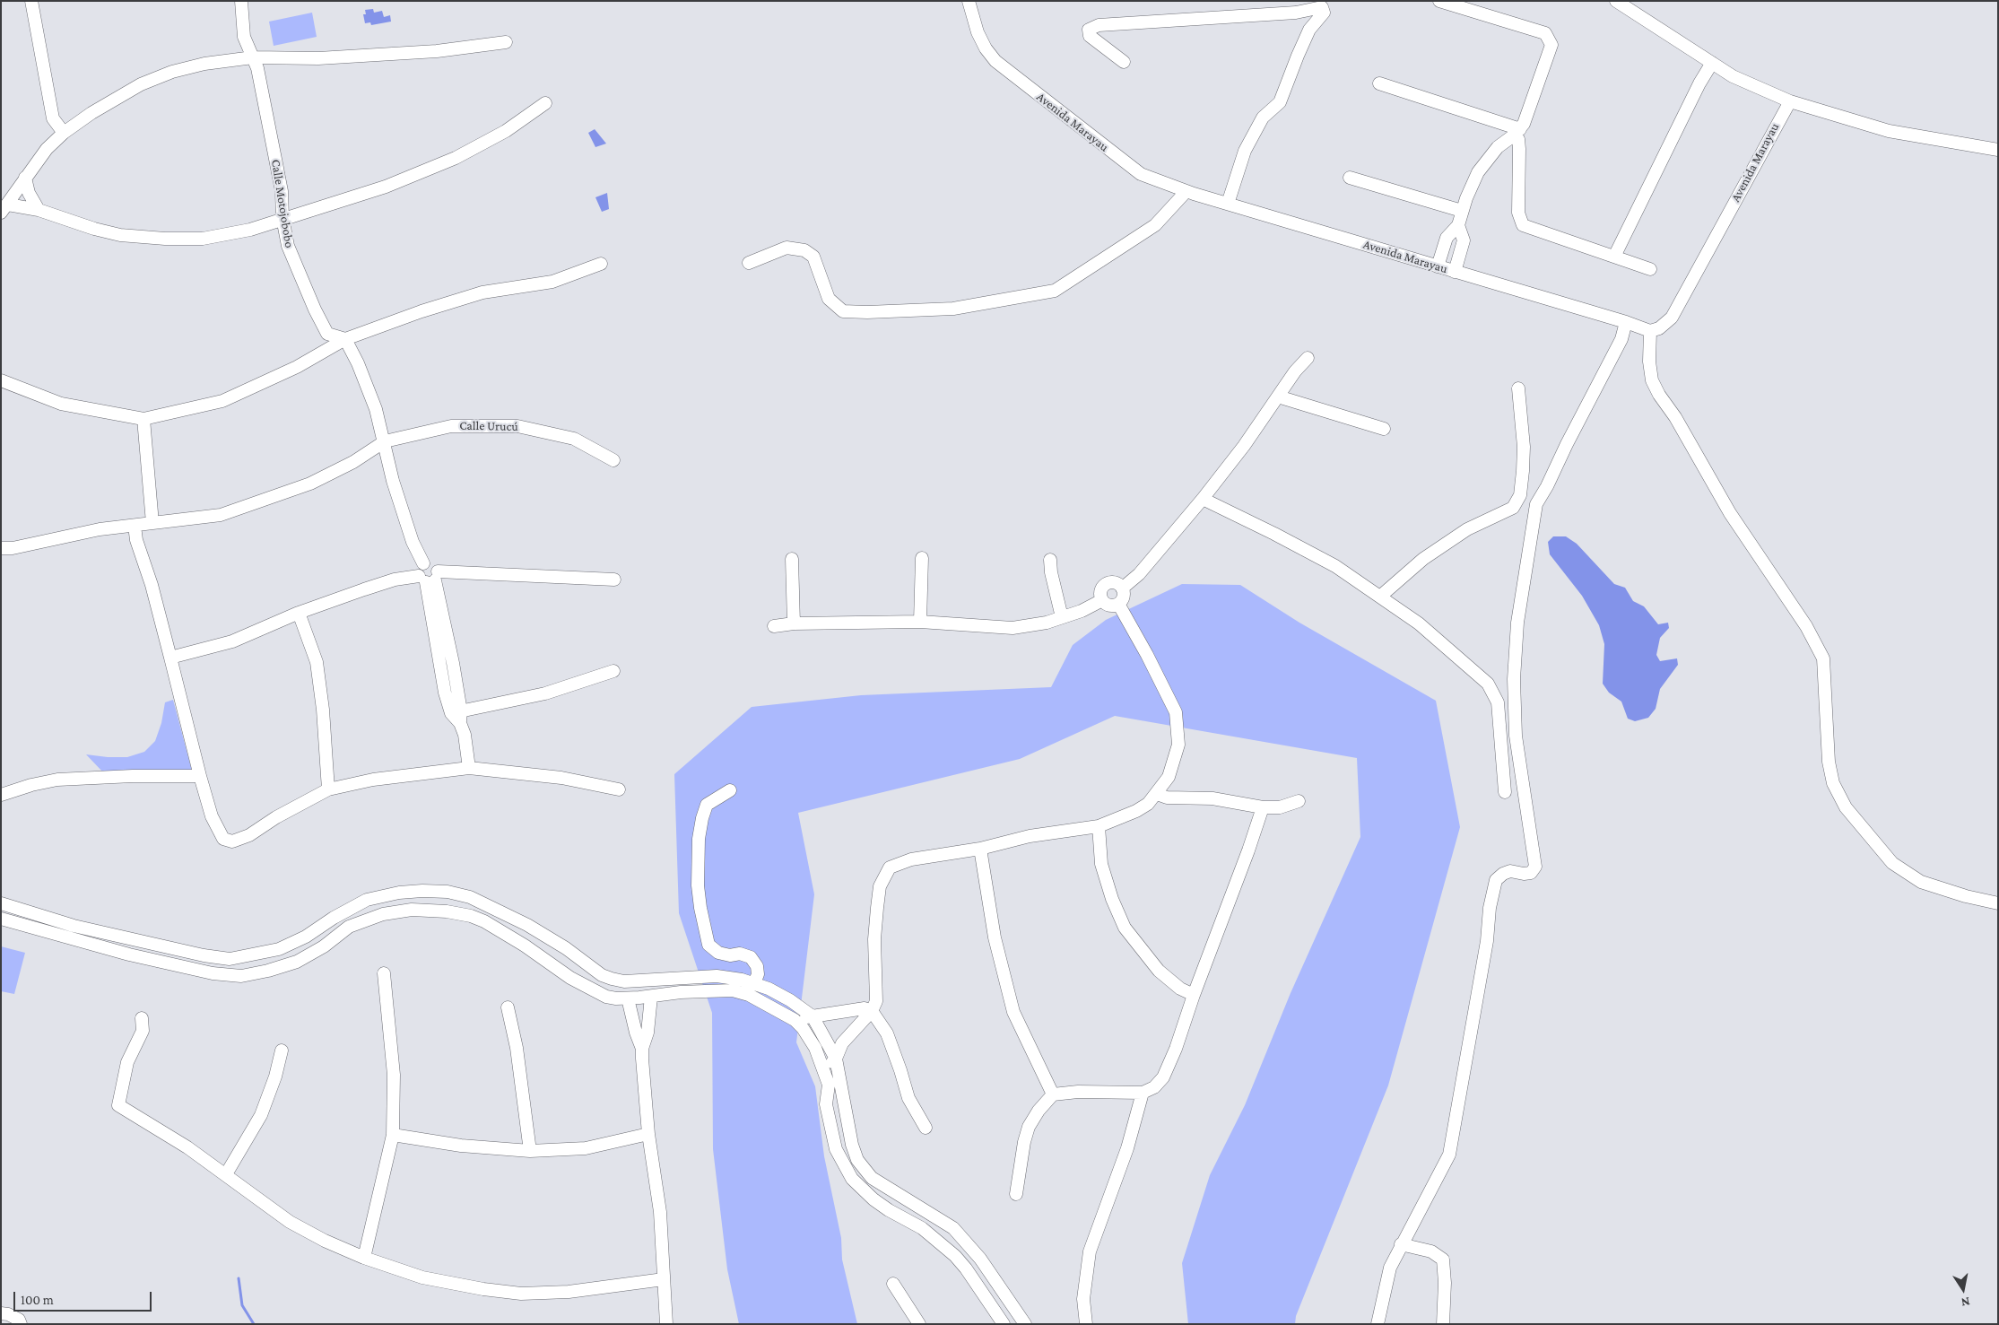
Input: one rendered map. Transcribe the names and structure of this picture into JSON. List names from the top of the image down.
{
  "streets": {
    "street": ["Avenida Marayau", "Calle Motojobobo", "Calle Urucú"]
  },
  "scale_bar": "100 m",
  "north": "bottom"
}
